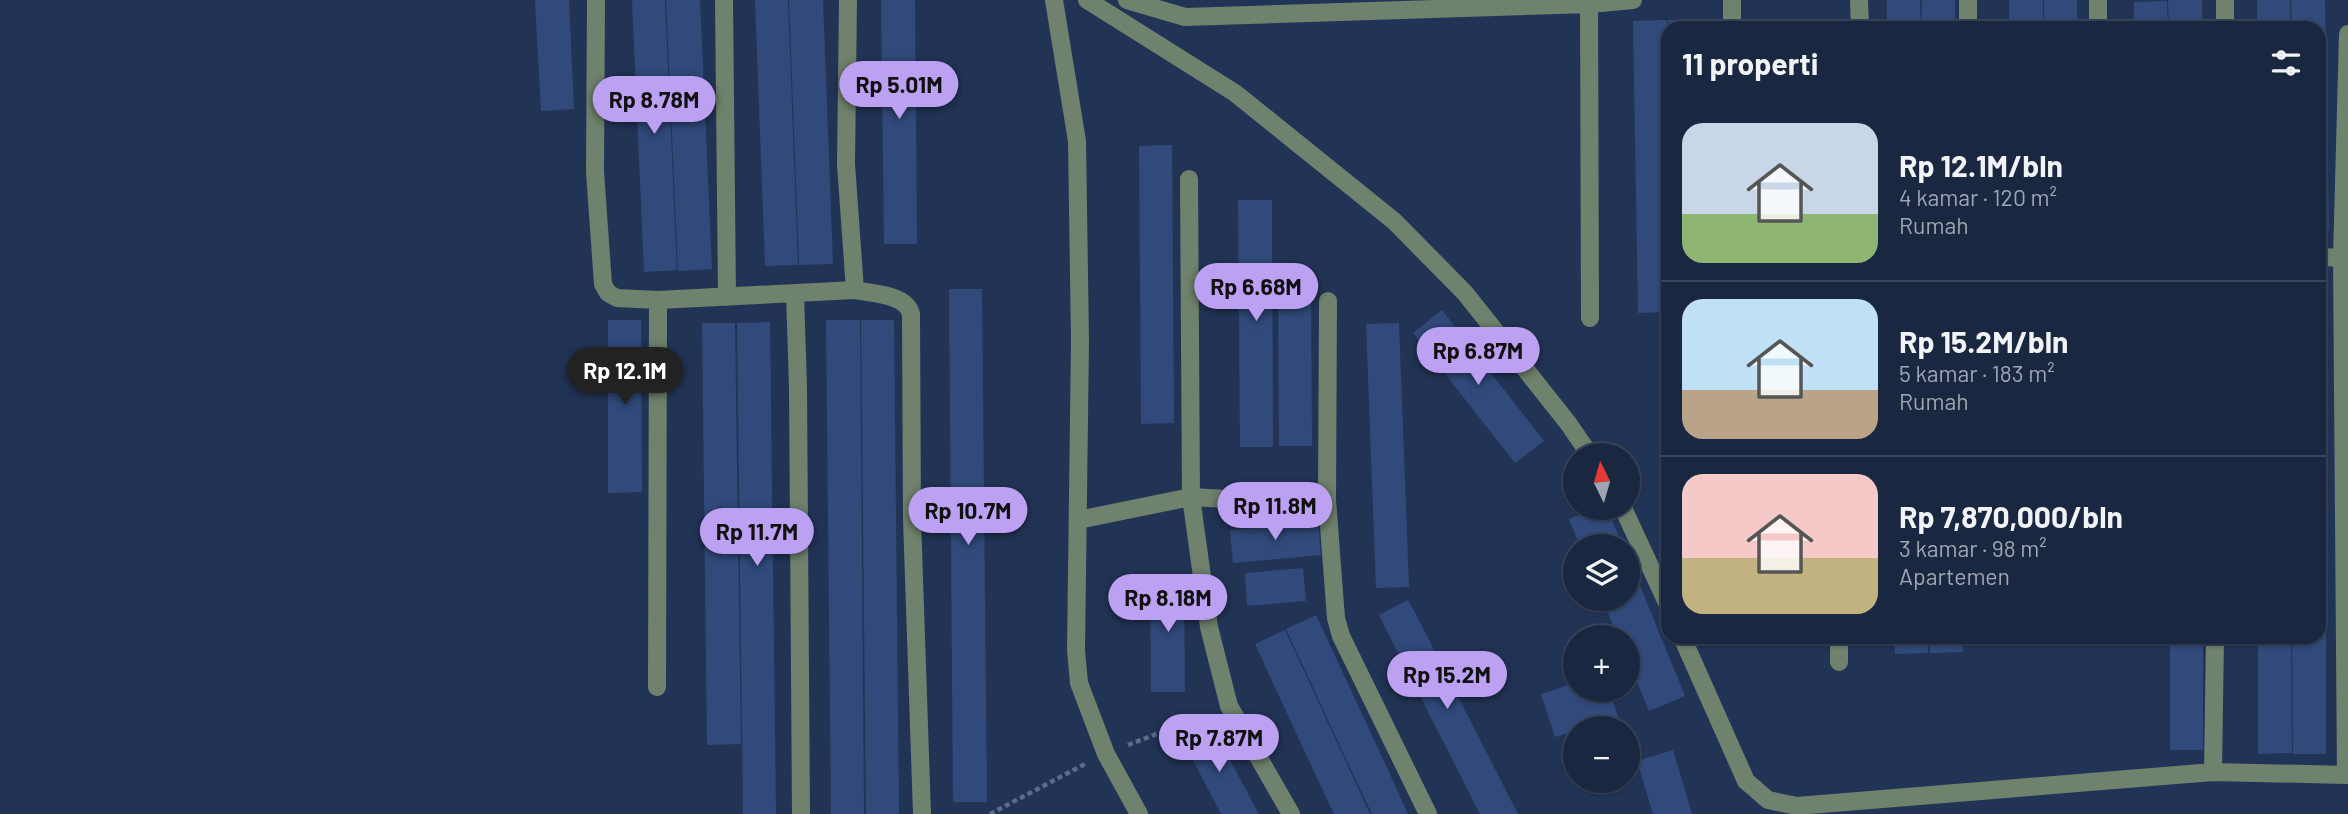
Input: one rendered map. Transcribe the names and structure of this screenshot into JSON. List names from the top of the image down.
{
  "north": "top",
  "page": {
    "heading": "11 properti",
    "price": [
      "Rp 5.01M",
      "Rp 8.78M",
      "Rp 6.68M",
      "Rp 6.87M",
      "Rp 12.1M",
      "Rp 11.8M",
      "Rp 10.7M",
      "Rp 11.7M",
      "Rp 8.18M",
      "Rp 15.2M",
      "Rp 7.87M"
    ],
    "list": [
      {
        "name": "Rp 12.1M/bln",
        "note": "4 kamar · 120 m² · Rumah"
      },
      {
        "name": "Rp 15.2M/bln",
        "note": "5 kamar · 183 m² · Rumah"
      },
      {
        "name": "Rp 7,870,000/bln",
        "note": "3 kamar · 98 m² · Apartemen"
      }
    ],
    "map_buttons": ["+", "−"]
  }
}
